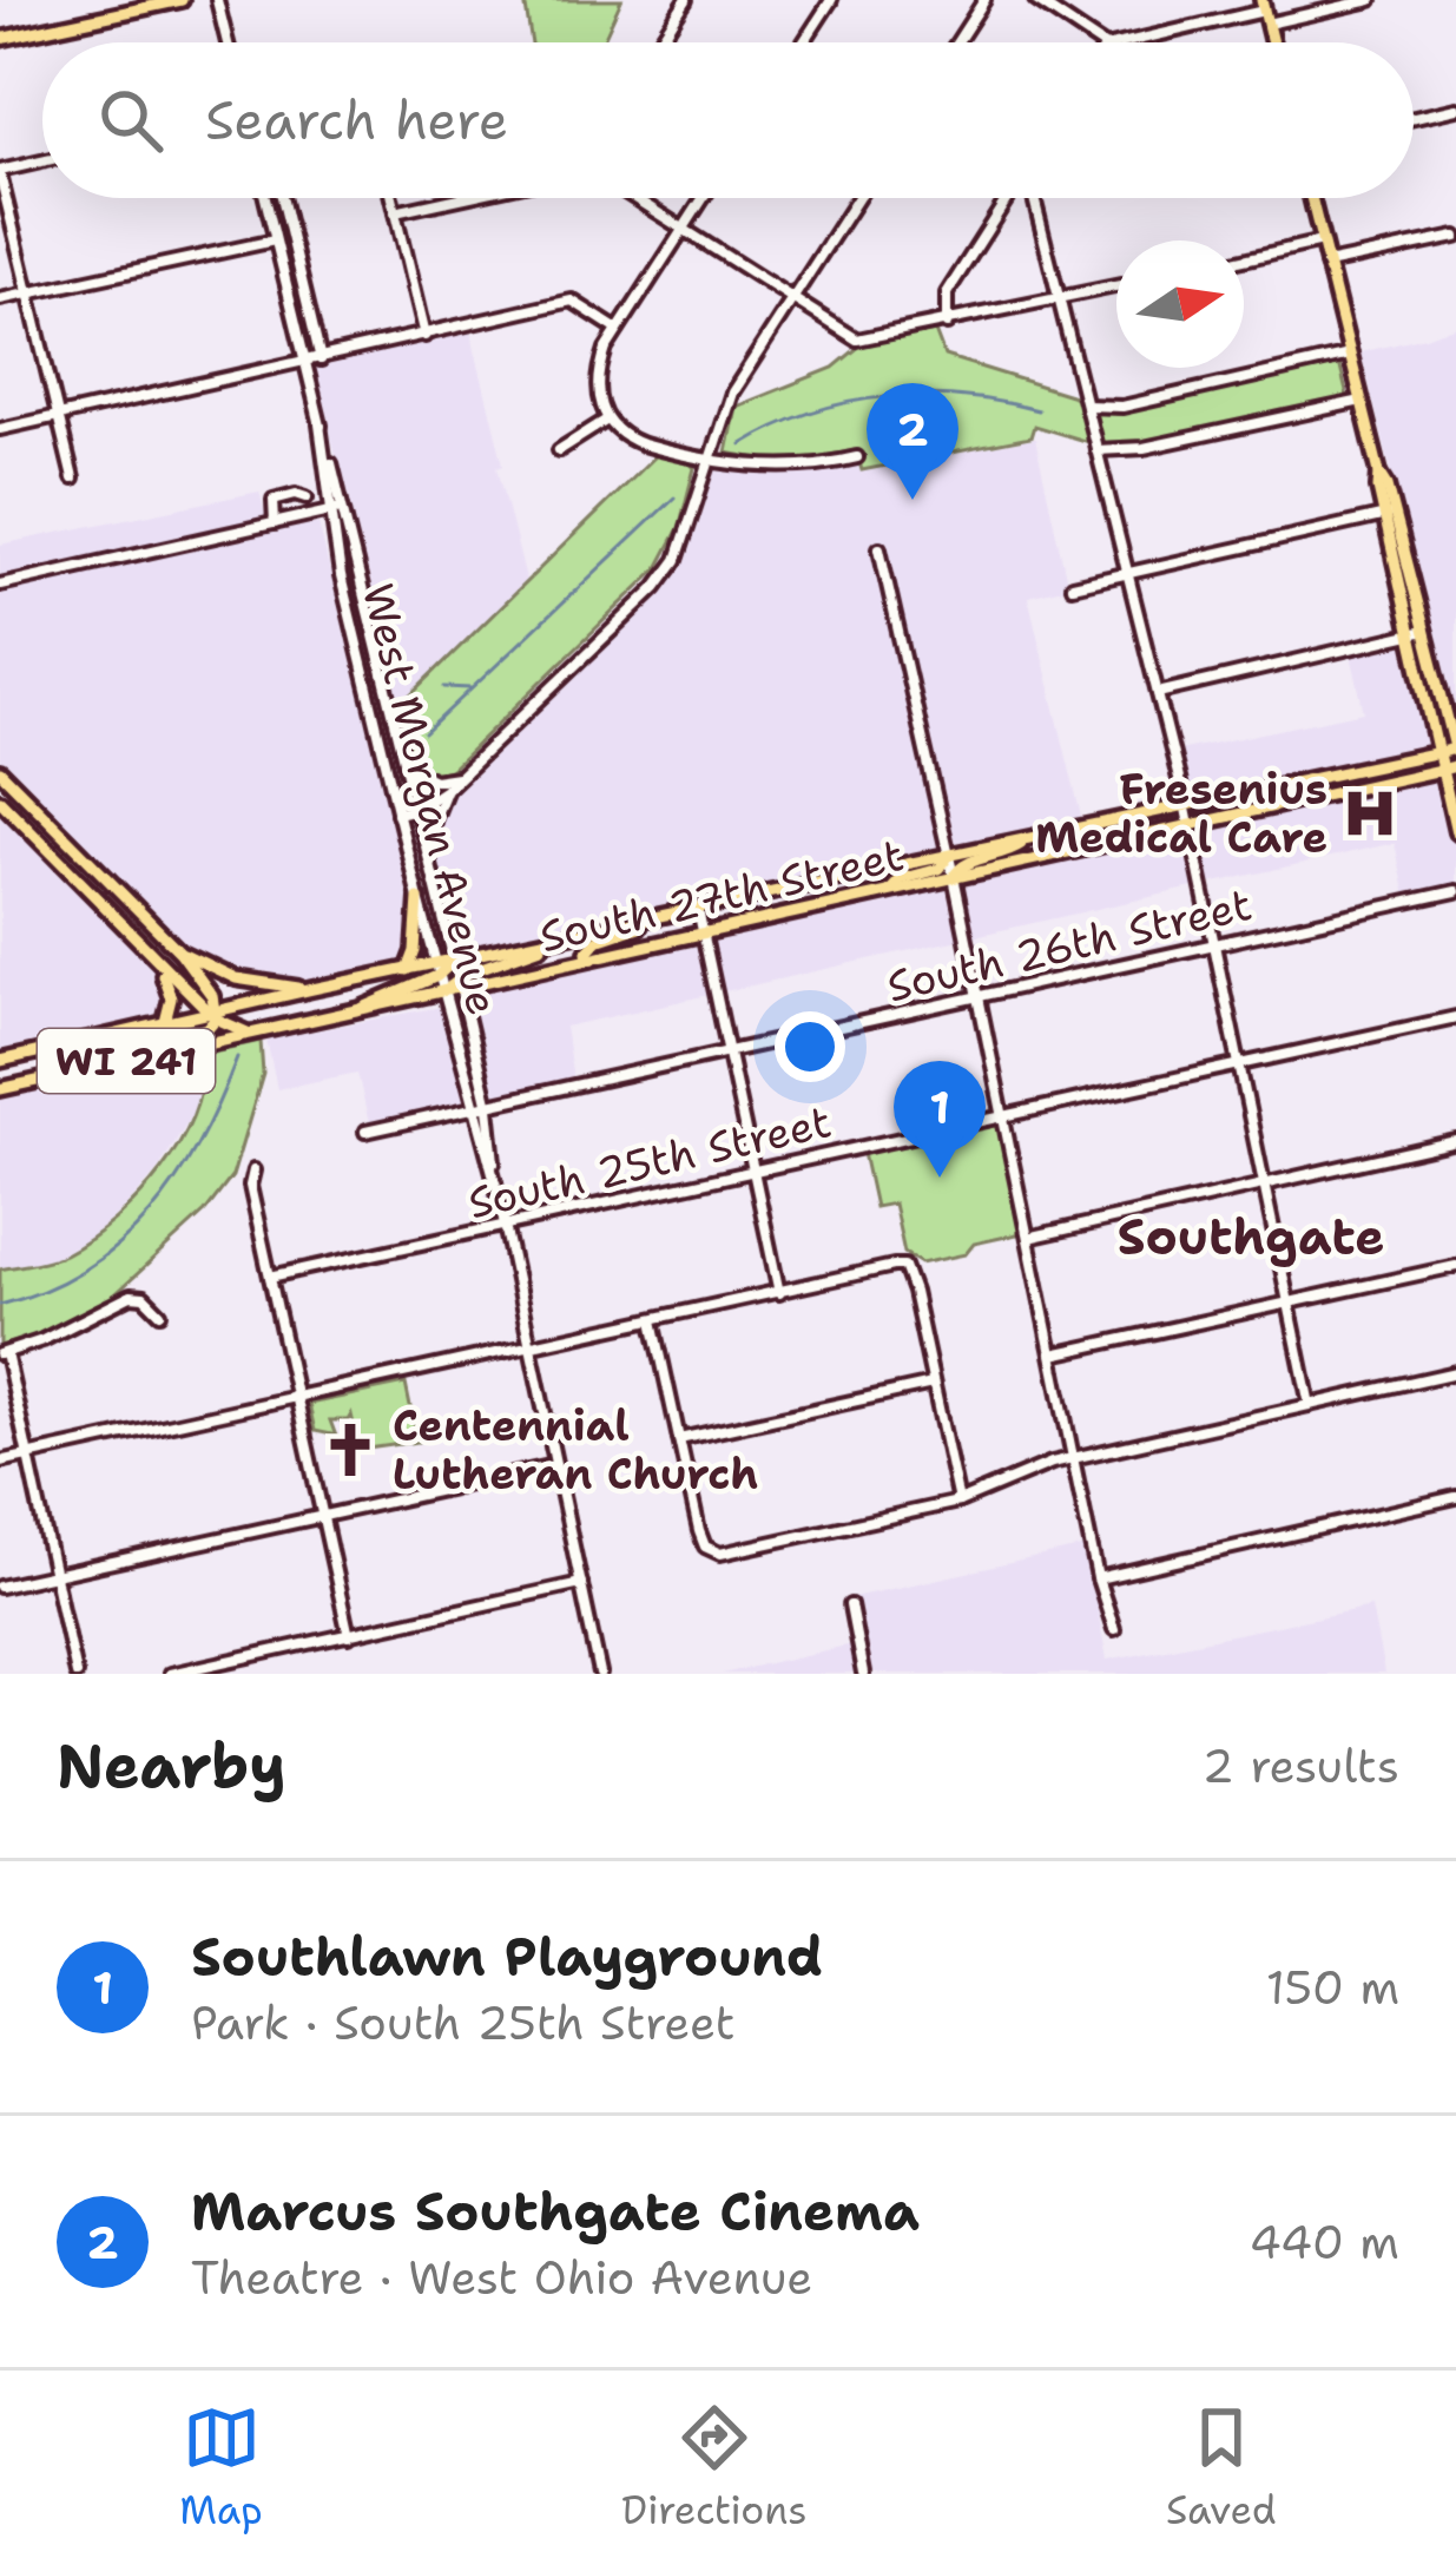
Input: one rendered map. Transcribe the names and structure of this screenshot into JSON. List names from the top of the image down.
{
  "streets": {
    "main road": ["South 27th Street", "WI 241"],
    "street": ["West Morgan Avenue", "South 26th Street", "South 25th Street"]
  },
  "crossings": [
    ["West Morgan Avenue", "South 27th Street"],
    ["West Morgan Avenue", "South 26th Street"],
    ["West Morgan Avenue", "WI 241"],
    ["West Morgan Avenue", "South 25th Street"]
  ],
  "districts": ["Southgate"],
  "places": {
    "hospital": ["Fresenius Medical Care"],
    "church": ["Centennial Lutheran Church"]
  },
  "north": "right",
  "page": {
    "search": "Search here",
    "pins": ["2", "1"],
    "heading": ["Nearby", "2 results"],
    "list": [
      {
        "mark": "1",
        "name": "Southlawn Playground",
        "note": "Park · South 25th Street",
        "value": "150 m"
      },
      {
        "mark": "2",
        "name": "Marcus Southgate Cinema",
        "note": "Theatre · West Ohio Avenue",
        "value": "440 m"
      }
    ],
    "nav": ["Map", "Directions", "Saved"]
  }
}
